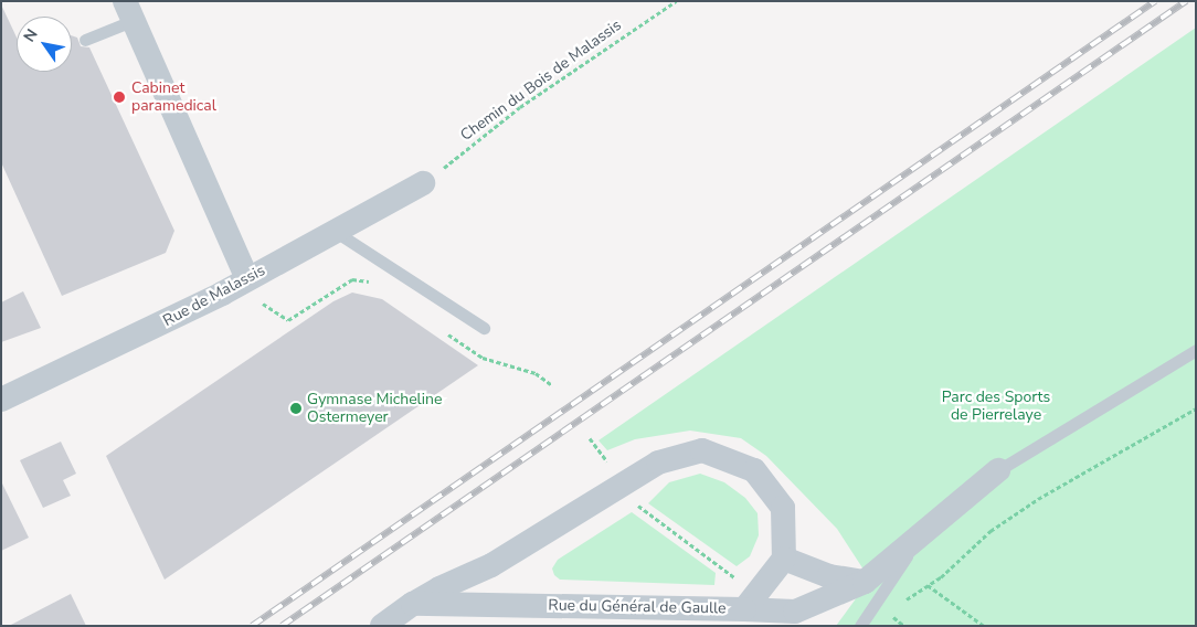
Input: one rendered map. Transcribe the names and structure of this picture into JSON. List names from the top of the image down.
{
  "streets": {
    "street": ["Rue de Malassis", "Rue du Général de Gaulle"],
    "path": ["Chemin du Bois de Malassis"]
  },
  "crossings": [
    ["Chemin du Bois de Malassis", "Rue de Malassis"]
  ],
  "parks": ["Parc des Sports de Pierrelaye"],
  "places": ["Cabinet paramedical", "Gymnase Micheline Ostermeyer"],
  "north": "top left"
}
